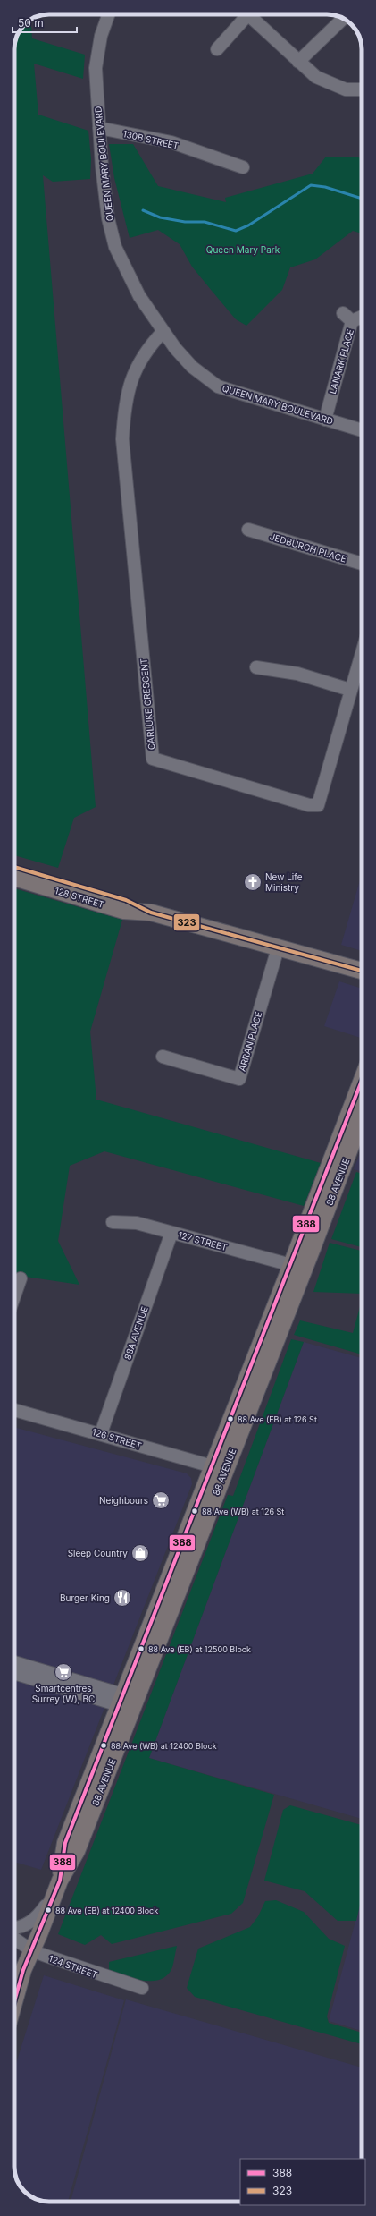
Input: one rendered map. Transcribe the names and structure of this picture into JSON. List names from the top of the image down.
{
  "streets": {
    "main road": ["128 STREET", "88 AVENUE"],
    "street": [
      "130B STREET",
      "QUEEN MARY BOULEVARD",
      "LANARK PLACE",
      "JEDBURGH PLACE",
      "CARLUKE CRESCENT",
      "ARRAN PLACE",
      "127 STREET",
      "88A AVENUE",
      "126 STREET",
      "124 STREET"
    ]
  },
  "crossings": [
    ["130B STREET", "QUEEN MARY BOULEVARD"],
    ["QUEEN MARY BOULEVARD", "LANARK PLACE"],
    ["QUEEN MARY BOULEVARD", "CARLUKE CRESCENT"],
    ["128 STREET", "ARRAN PLACE"],
    ["88 AVENUE", "127 STREET"],
    ["88 AVENUE", "126 STREET"],
    ["88 AVENUE", "124 STREET"],
    ["127 STREET", "88A AVENUE"],
    ["88A AVENUE", "126 STREET"]
  ],
  "parks": ["Queen Mary Park"],
  "places": {
    "church": ["New Life Ministry"],
    "other": [
      "88 Ave (EB) at 126 St",
      "88 Ave (WB) at 126 St",
      "88 Ave (EB) at 12500 Block",
      "88 Ave (WB) at 12400 Block",
      "88 Ave (EB) at 12400 Block"
    ],
    "supermarket": ["Neighbours", "Smartcentres Surrey (W), BC"],
    "shop": ["Sleep Country"],
    "restaurant": ["Burger King"]
  },
  "lines": ["transit line 323", "transit line 388"],
  "legend": ["388", "323"],
  "scale_bar": "50 m"
}
